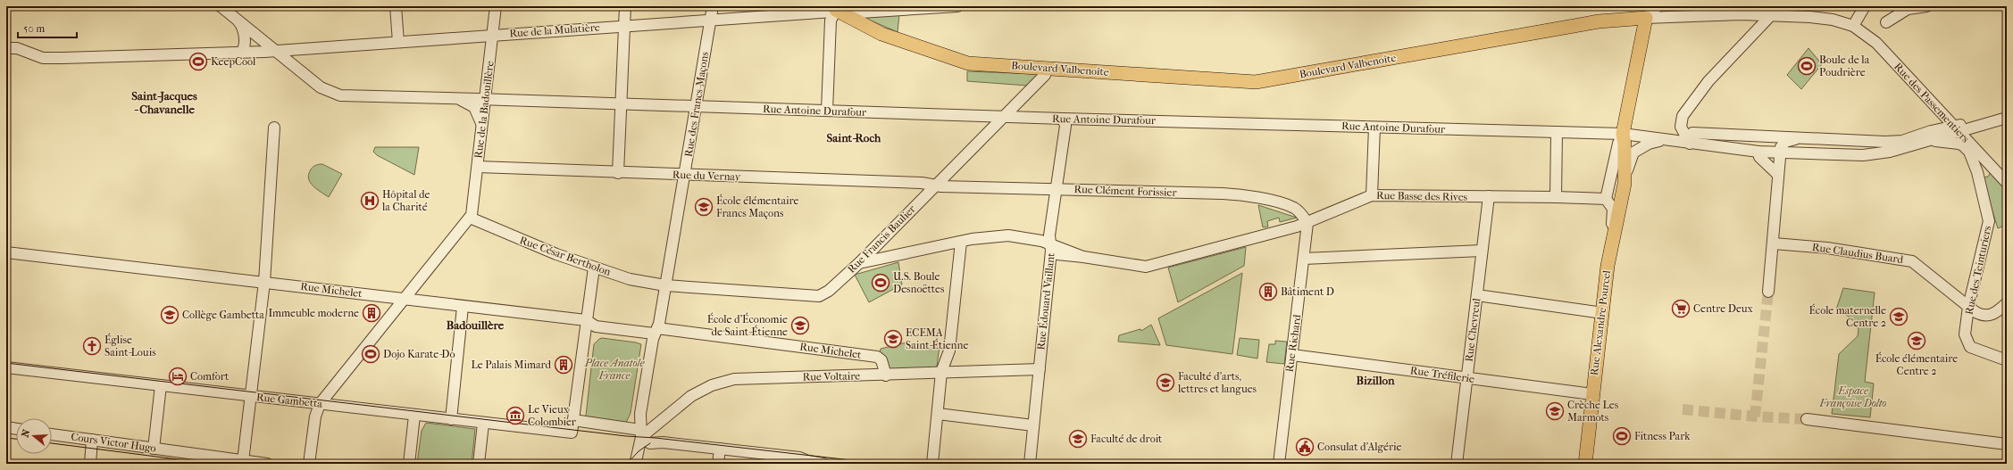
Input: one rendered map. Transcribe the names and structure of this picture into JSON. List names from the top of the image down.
{
  "streets": {
    "main road": ["Boulevard Valbenoîte", "Rue Alexandre Pourcel"],
    "street": [
      "Rue de la Mulatière",
      "Rue des Passementiers",
      "Rue des Francs-Maçons",
      "Rue de la Badouillère",
      "Rue Antoine Durafour",
      "Rue du Vernay",
      "Rue Clément Forissier",
      "Rue Basse des Rives",
      "Rue Francis Baulier",
      "Rue Claudius Buard",
      "Rue César Bertholon",
      "Rue des Teinturiers",
      "Rue Michelet",
      "Rue Édouard Vaillant",
      "Rue Chevreul",
      "Rue Richard",
      "Rue Tréfilerie",
      "Rue Voltaire",
      "Rue Gambetta",
      "Cours Victor Hugo"
    ]
  },
  "crossings": [
    ["Rue de la Mulatière", "Boulevard Valbenoîte"],
    ["Rue de la Mulatière", "Rue des Francs-Maçons"],
    ["Rue de la Mulatière", "Rue de la Badouillère"],
    ["Rue de la Mulatière", "Rue Antoine Durafour"],
    ["Boulevard Valbenoîte", "Rue des Passementiers"],
    ["Boulevard Valbenoîte", "Rue Francis Baulier"],
    ["Boulevard Valbenoîte", "Rue Alexandre Pourcel"],
    ["Rue des Passementiers", "Rue Antoine Durafour"],
    ["Rue des Francs-Maçons", "Rue Antoine Durafour"],
    ["Rue des Francs-Maçons", "Rue du Vernay"],
    ["Rue des Francs-Maçons", "Rue Francis Baulier"],
    ["Rue des Francs-Maçons", "Rue César Bertholon"],
    ["Rue des Francs-Maçons", "Rue Michelet"],
    ["Rue de la Badouillère", "Rue Antoine Durafour"],
    ["Rue de la Badouillère", "Rue du Vernay"],
    ["Rue de la Badouillère", "Rue César Bertholon"],
    ["Rue Antoine Durafour", "Rue Francis Baulier"],
    ["Rue Antoine Durafour", "Rue des Teinturiers"],
    ["Rue Antoine Durafour", "Rue Édouard Vaillant"],
    ["Rue Antoine Durafour", "Rue Alexandre Pourcel"],
    ["Rue du Vernay", "Rue Clément Forissier"],
    ["Rue du Vernay", "Rue Francis Baulier"],
    ["Rue Clément Forissier", "Rue Basse des Rives"],
    ["Rue Clément Forissier", "Rue Francis Baulier"],
    ["Rue Clément Forissier", "Rue Édouard Vaillant"],
    ["Rue Clément Forissier", "Rue Richard"],
    ["Rue Basse des Rives", "Rue Édouard Vaillant"],
    ["Rue Basse des Rives", "Rue Alexandre Pourcel"],
    ["Rue Basse des Rives", "Rue Chevreul"],
    ["Rue Basse des Rives", "Rue Richard"],
    ["Rue Francis Baulier", "Rue César Bertholon"],
    ["Rue Claudius Buard", "Rue des Teinturiers"],
    ["Rue Michelet", "Rue Voltaire"],
    ["Rue Édouard Vaillant", "Rue Voltaire"],
    ["Rue Alexandre Pourcel", "Rue Tréfilerie"],
    ["Rue Chevreul", "Rue Tréfilerie"],
    ["Rue Richard", "Rue Tréfilerie"]
  ],
  "districts": [
    "Saint-Jacques - Chavanelle",
    "Saint-Roch",
    "Badouillère",
    "Bizillon"
  ],
  "parks": ["Place Anatole France", "Espace Françoise Dolto"],
  "places": {
    "sports": [
      "KeepCool",
      "Boule de la Poudrière",
      "U.S. Boule Desnoëttes",
      "Dojo Karate-Do",
      "Fitness Park"
    ],
    "hospital": ["Hôpital de la Charité"],
    "school or university": [
      "École élémentaire Francs Maçons",
      "Collège Gambetta",
      "École maternelle Centre 2",
      "École d’Économie de Saint-Étienne",
      "ECEMA Saint-Étienne",
      "École élémentaire Centre 2",
      "Faculté d'arts, lettres et langues",
      "Crèche Les Marmots",
      "Faculté de droit"
    ],
    "building": ["Bâtiment D", "Immeuble moderne", "Le Palais Mimard"],
    "supermarket": ["Centre Deux"],
    "church": ["Église Saint-Louis"],
    "hotel": ["Comfort"],
    "museum": ["Le Vieux Colombier"],
    "public building": ["Consulat d'Algérie"]
  },
  "scale_bar": "50 m",
  "north": "left"
}
